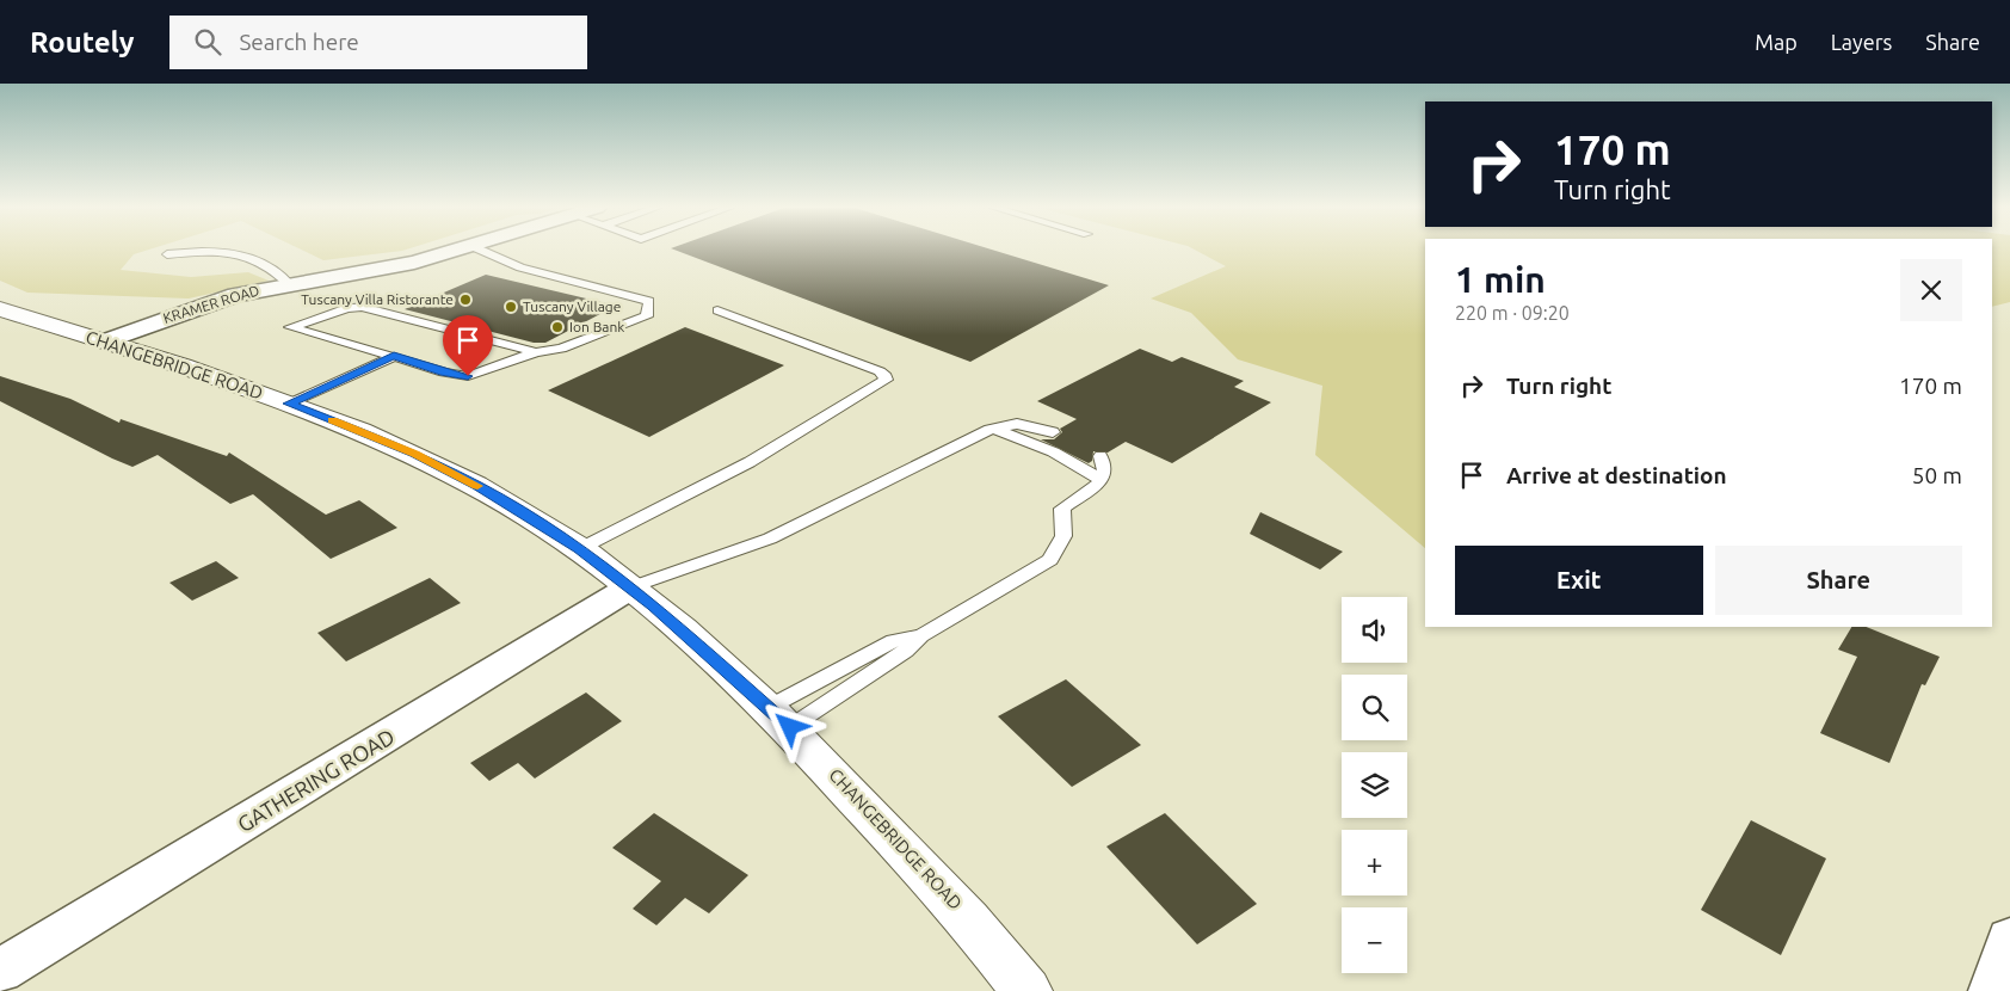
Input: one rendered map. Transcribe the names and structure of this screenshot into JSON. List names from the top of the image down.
{
  "streets": {
    "main road": ["CHANGEBRIDGE ROAD"],
    "street": ["KRAMER ROAD", "GATHERING ROAD"]
  },
  "crossings": [
    ["KRAMER ROAD", "CHANGEBRIDGE ROAD"],
    ["CHANGEBRIDGE ROAD", "GATHERING ROAD"]
  ],
  "places": ["Tuscany Villa Ristorante", "Tuscany Village", "Ion Bank"],
  "page": {
    "header": "Routely",
    "search": "Search here",
    "nav": ["Map", "Layers", "Share"],
    "turn": ["170 m", "Turn right"],
    "heading": ["1 min", "220 m · 09:20"],
    "list": [
      {
        "name": "Turn right",
        "value": "170 m"
      },
      {
        "name": "Arrive at destination",
        "value": "50 m"
      }
    ],
    "buttons": ["Exit", "Share"],
    "map_buttons": ["+", "−"]
  }
}
